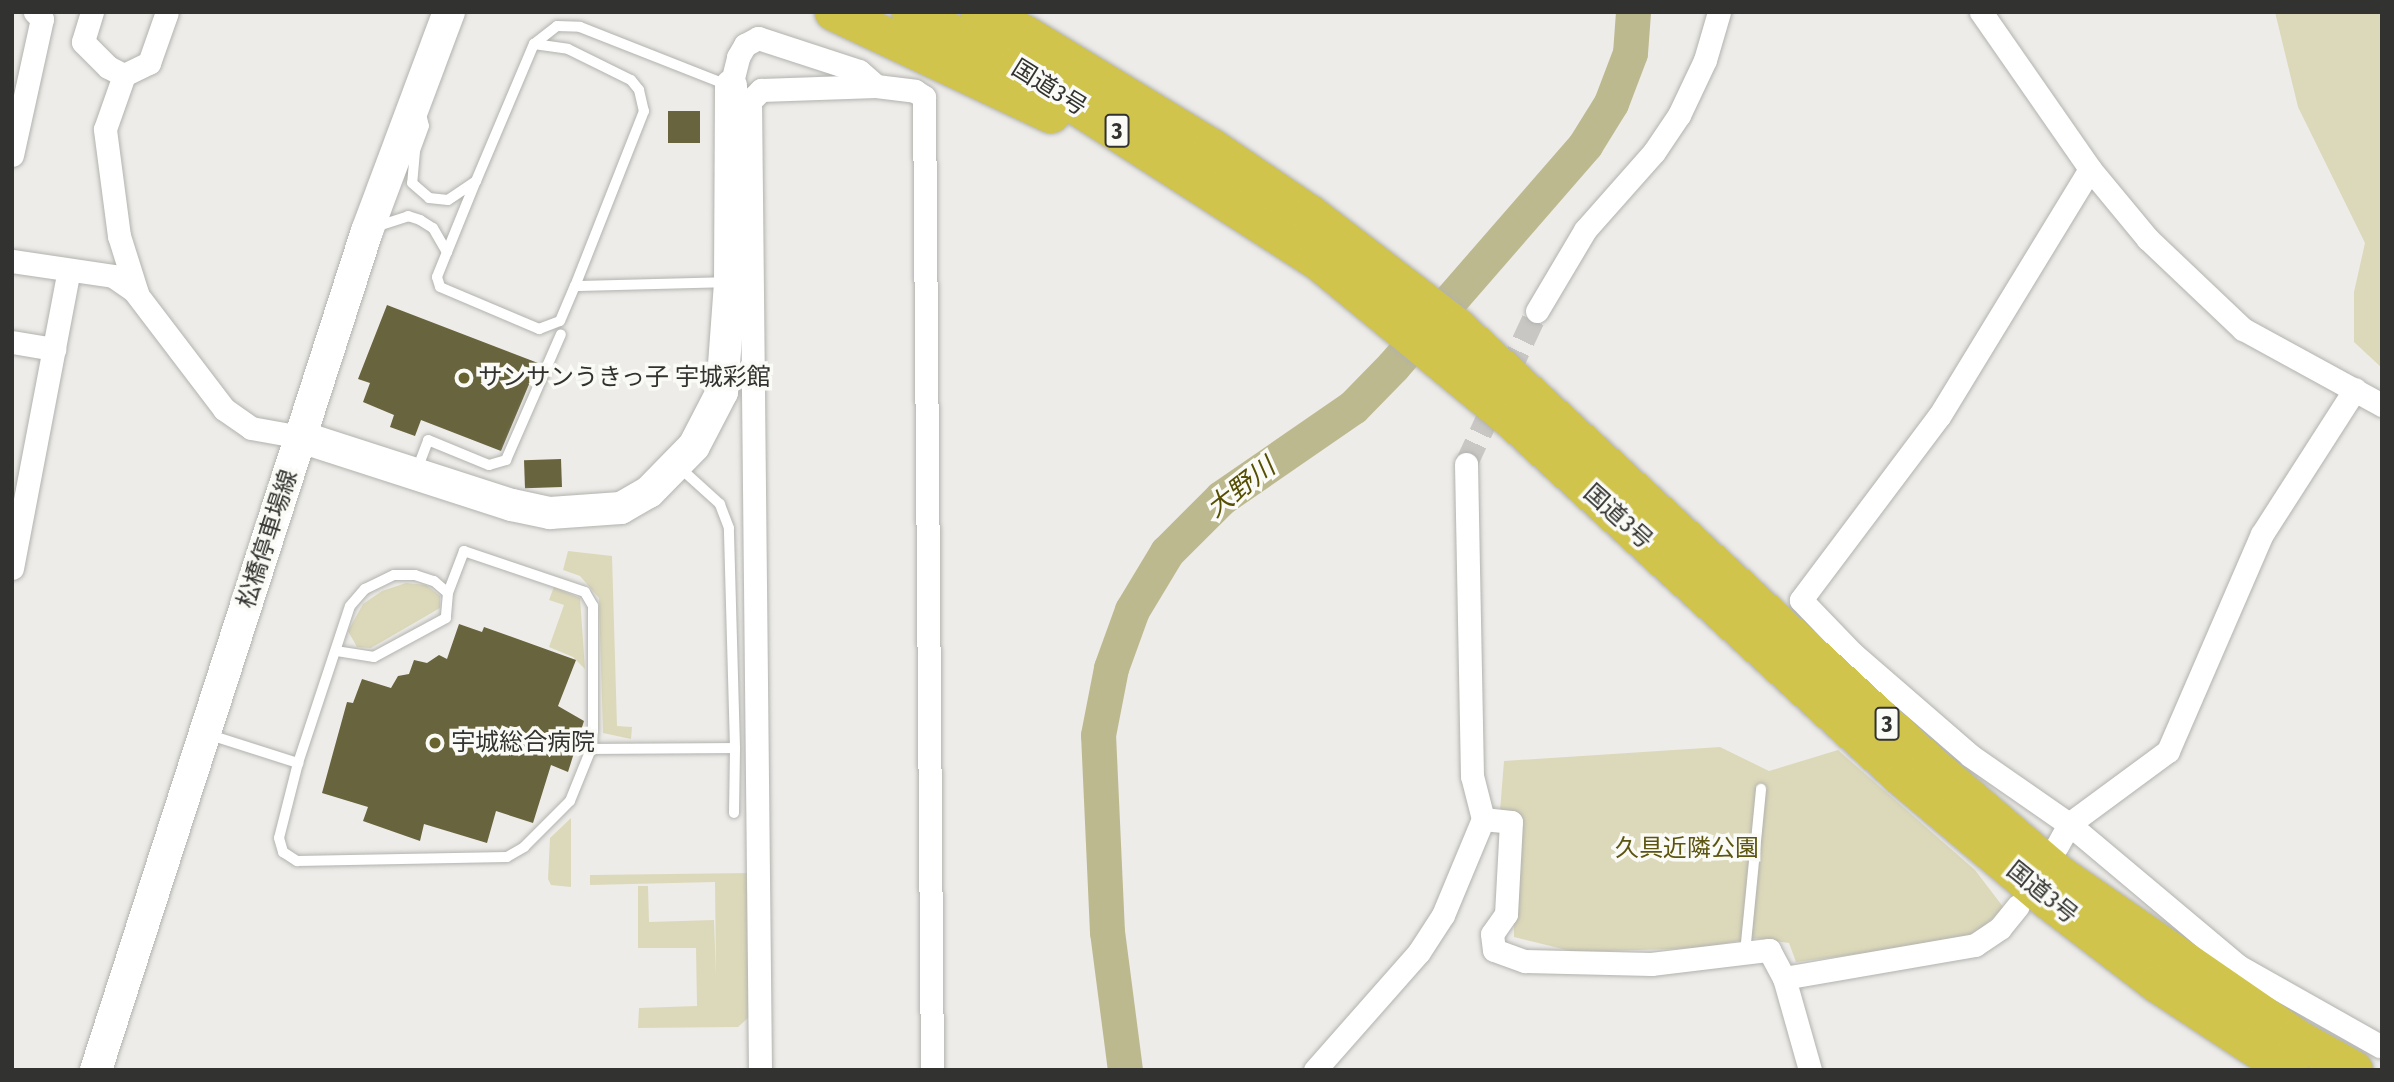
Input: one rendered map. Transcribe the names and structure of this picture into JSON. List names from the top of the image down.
{
  "streets": {
    "highway": ["国道3号", "3"],
    "main road": ["松橋停車場線"]
  },
  "water": ["大野川"],
  "parks": ["久具近隣公園"],
  "places": ["サンサンうきっ子 宇城彩館", "宇城総合病院"]
}
